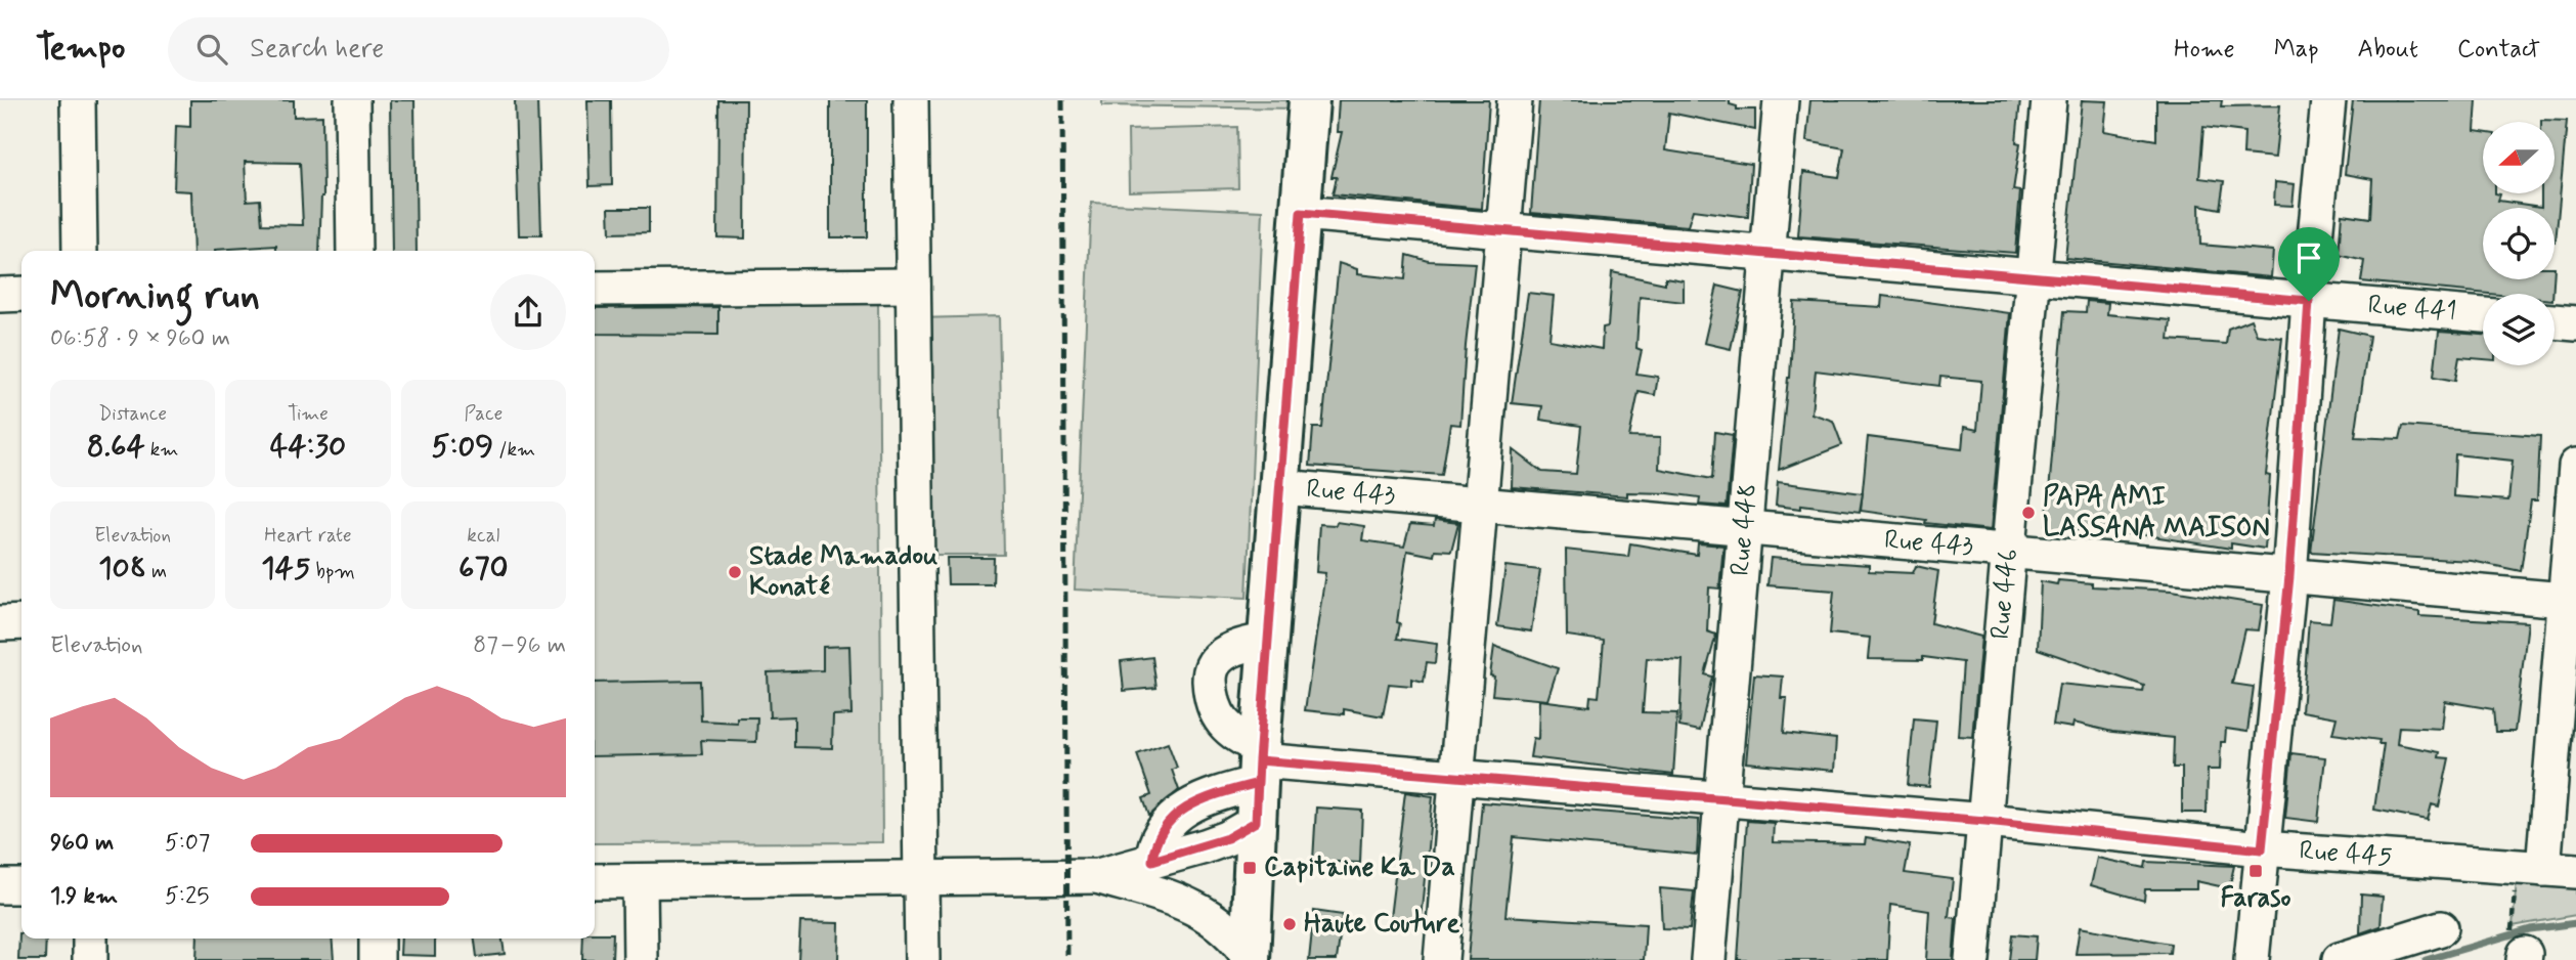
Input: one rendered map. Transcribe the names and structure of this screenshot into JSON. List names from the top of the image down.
{
  "streets": {
    "street": [
      "Rue 441",
      "Rue 443",
      "Rue 448",
      "Rue 446",
      "Rue 445"
    ]
  },
  "crossings": [
    ["Rue 441", "Rue 448"],
    ["Rue 441", "Rue 446"],
    ["Rue 443", "Rue 448"],
    ["Rue 443", "Rue 446"],
    ["Rue 448", "Rue 445"],
    ["Rue 446", "Rue 445"]
  ],
  "places": {
    "other": ["PAPA AMI LASSANA MAISON", "Stade Mamadou Konaté", "Haute Couture"],
    "transit": ["Capitaine Ka Da", "Faraso"]
  },
  "north": "left",
  "page": {
    "header": "Tempo",
    "search": "Search here",
    "nav": [
      "Home",
      "Map",
      "About",
      "Contact"
    ],
    "heading": ["Morning run", "06:58 · 9 × 960 m"],
    "stats": [
      ["Distance", "8.64 km"],
      ["Time", "44:30"],
      ["Pace", "5:09 /km"],
      ["Elevation", "108 m"],
      ["Heart rate", "145 bpm"],
      ["kcal", "670"]
    ],
    "chart": ["Elevation", "87–96 m"],
    "list": [
      {
        "name": "960 m",
        "note": "5:07"
      },
      {
        "name": "1.9 km",
        "note": "5:25"
      }
    ]
  }
}
